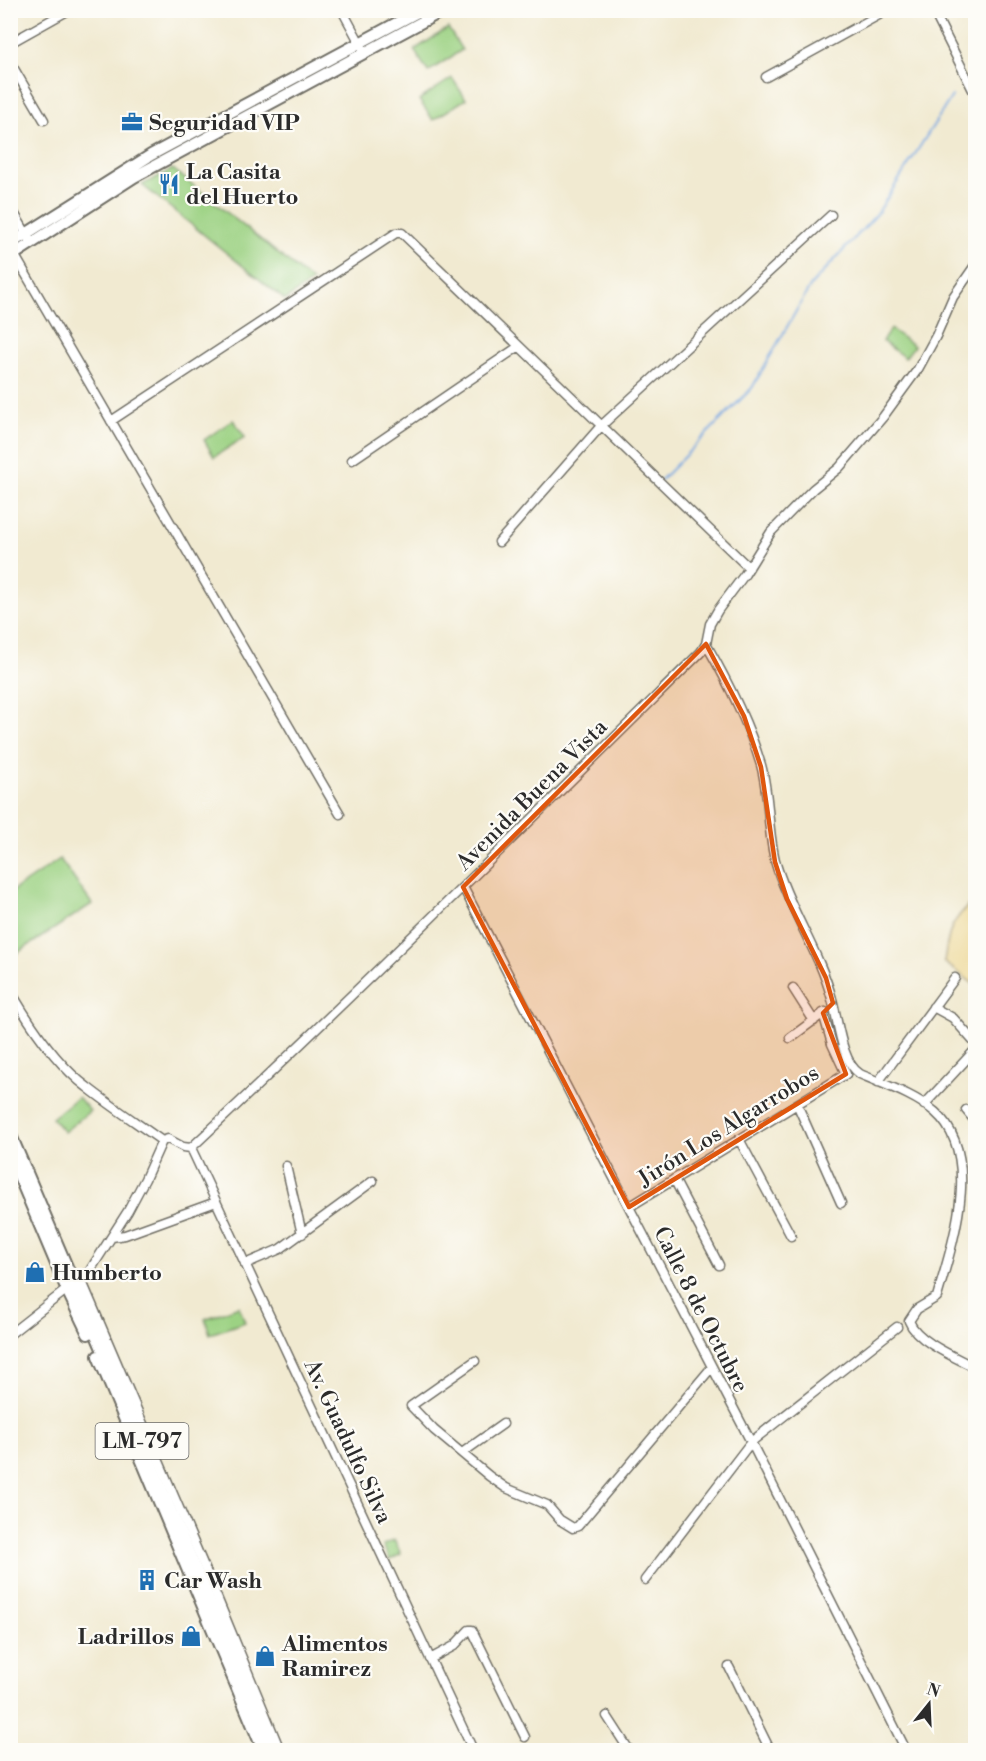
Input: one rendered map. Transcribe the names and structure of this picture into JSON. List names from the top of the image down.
{
  "streets": {
    "main road": ["LM-797"],
    "street": [
      "Avenida Buena Vista",
      "Jirón Los Algarrobos",
      "Calle 8 de Octubre",
      "Av. Guadulfo Silva"
    ]
  },
  "crossings": [
    ["Avenida Buena Vista", "Calle 8 de Octubre"],
    ["Avenida Buena Vista", "Av. Guadulfo Silva"],
    ["Jirón Los Algarrobos", "Calle 8 de Octubre"]
  ],
  "places": {
    "office": ["Seguridad VIP"],
    "restaurant": ["La Casita del Huerto"],
    "shop": ["Humberto", "Ladrillos", "Alimentos Ramirez"],
    "building": ["Car Wash"]
  },
  "north": "top"
}
